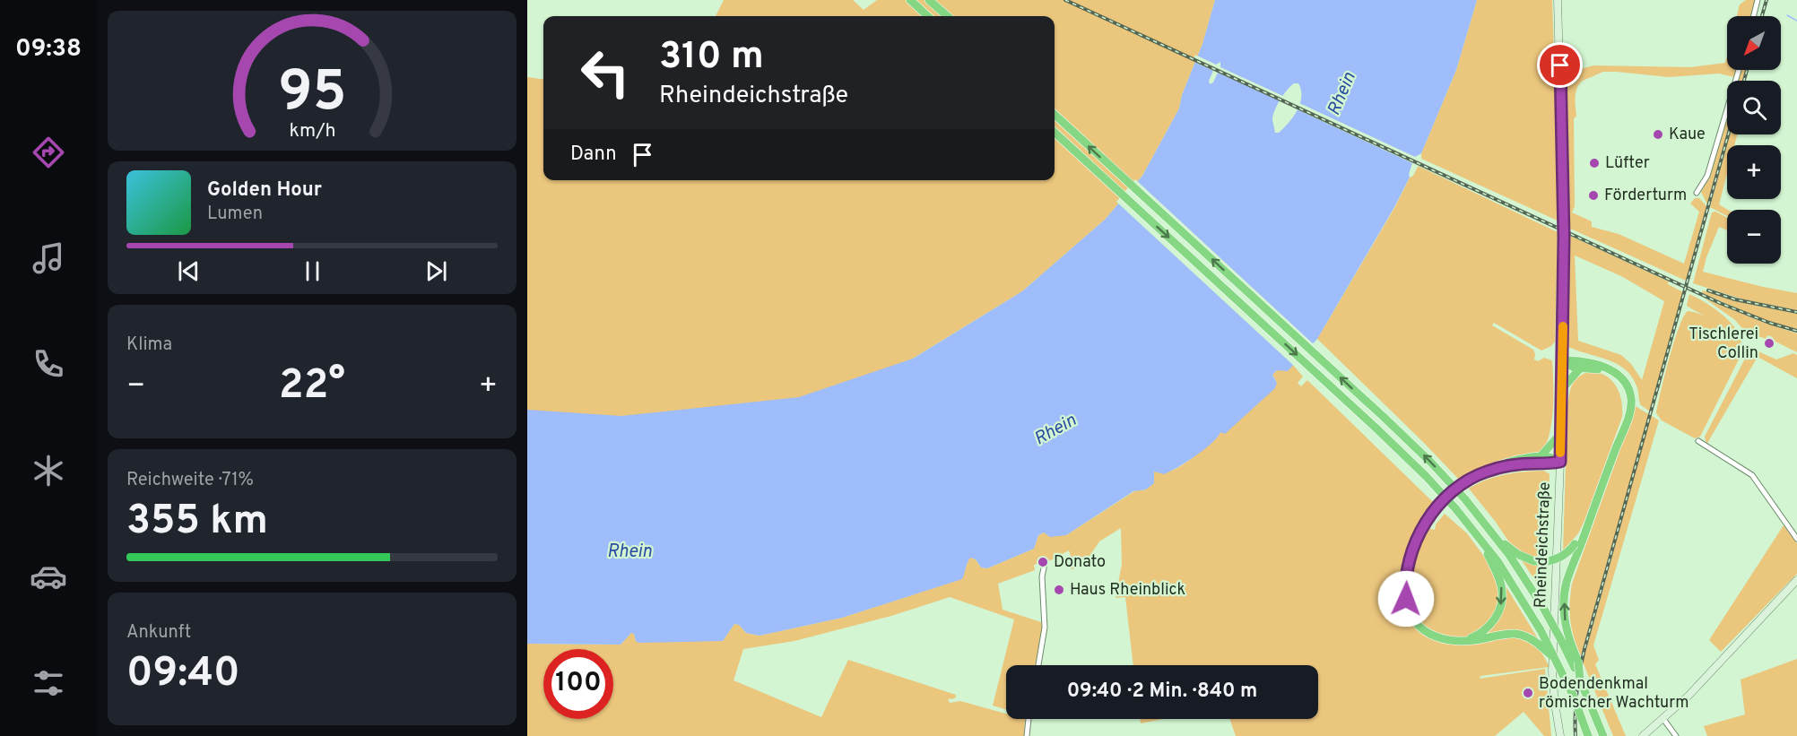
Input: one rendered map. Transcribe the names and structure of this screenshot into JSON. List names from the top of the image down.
{
  "streets": {
    "main road": ["Rheindeichstraße"]
  },
  "water": ["Rhein"],
  "places": [
    "Kaue",
    "Lüfter",
    "Förderturm",
    "Tischlerei Collin",
    "Donato",
    "Haus Rheinblick",
    "Bodendenkmal römischer Wachturm"
  ],
  "north": "bottom left",
  "page": {
    "tabs": "09:38",
    "map_buttons": ["+", "−"],
    "turn": ["310 m", "Rheindeichstraße"],
    "then": "Dann",
    "song": ["Golden Hour", "Lumen"],
    "tile": [
      "Klima",
      ["Reichweite · 71%", "355 km"],
      ["Ankunft", "09:40"]
    ],
    "heat": ["−", "22°", "+"],
    "limit": "100",
    "trip": "09:40 · 2 Min. · 840 m",
    "gauge": ["95", "km/h"]
  }
}
